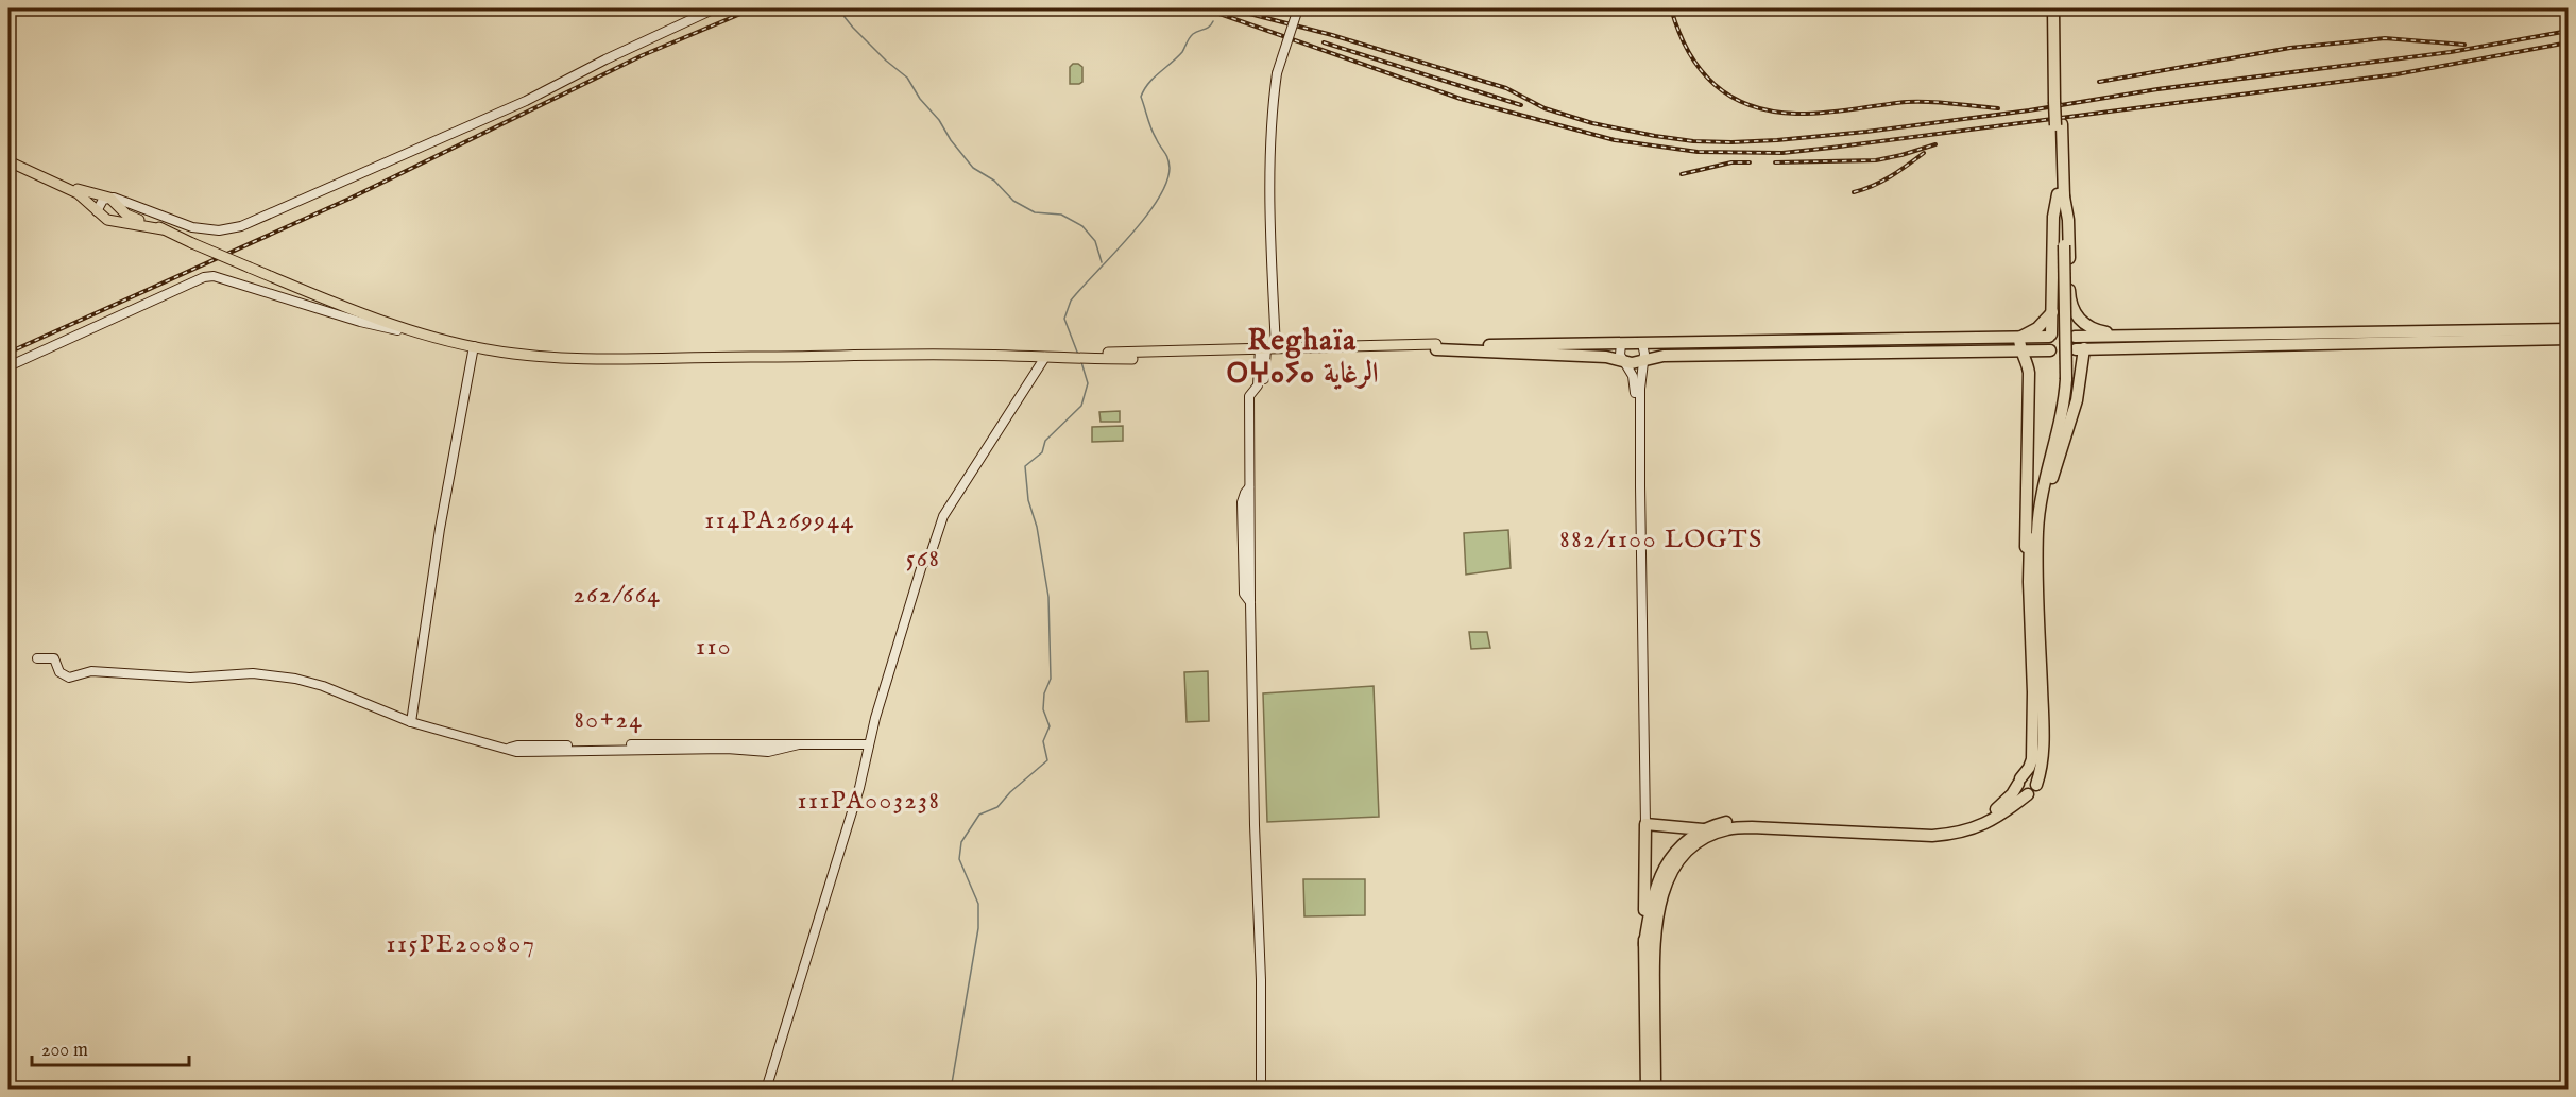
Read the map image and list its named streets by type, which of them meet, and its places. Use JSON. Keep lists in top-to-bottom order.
{
  "districts": [
    "Reghaïa ⵔⵖⴰⵢⴰ الرغاية",
    "114PA269944",
    "882/1100 LOGTS",
    "568",
    "262/664",
    "110",
    "80+24",
    "111PA003238",
    "115PE200807"
  ],
  "scale_bar": "200 m"
}
